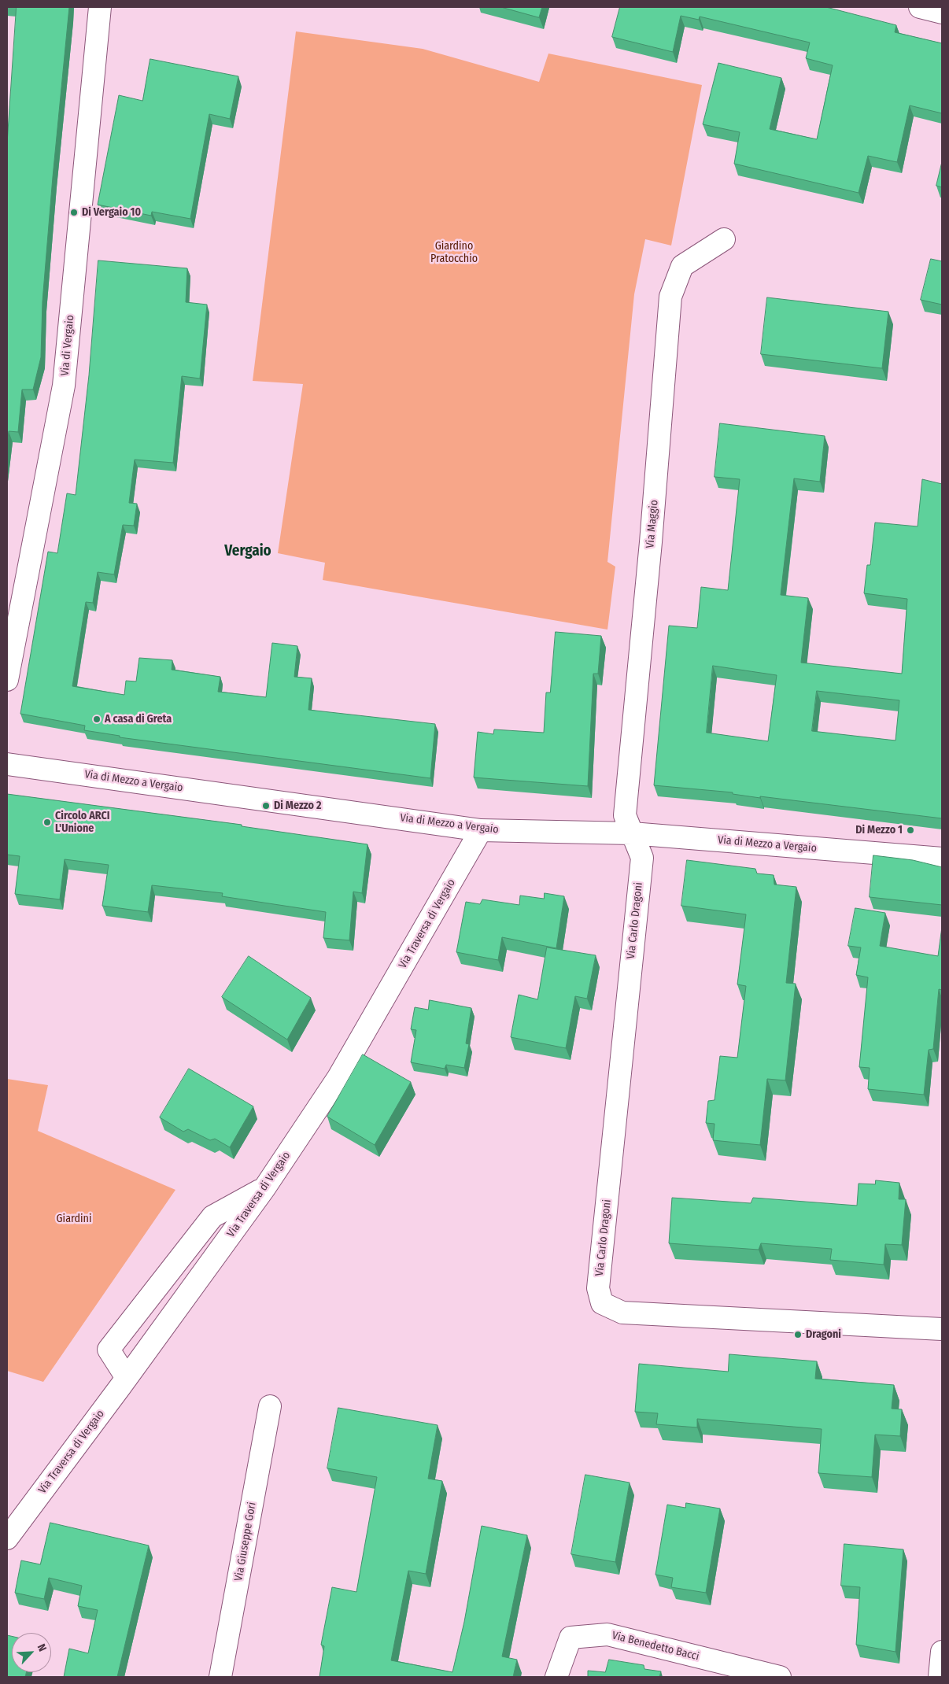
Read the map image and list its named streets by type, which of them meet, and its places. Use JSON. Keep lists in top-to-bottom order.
{
  "streets": {
    "street": [
      "Via di Vergaio",
      "Via Maggio",
      "Via di Mezzo a Vergaio",
      "Via Carlo Dragoni",
      "Via Traversa di Vergaio",
      "Via Giuseppe Gori",
      "Via Benedetto Bacci"
    ]
  },
  "crossings": [
    ["Via Maggio", "Via di Mezzo a Vergaio"],
    ["Via Maggio", "Via Carlo Dragoni"],
    ["Via di Mezzo a Vergaio", "Via Carlo Dragoni"],
    ["Via di Mezzo a Vergaio", "Via Traversa di Vergaio"]
  ],
  "districts": ["Vergaio"],
  "parks": ["Giardino Pratocchio", "Giardini"],
  "places": [
    "Di Vergaio 10",
    "A casa di Greta",
    "Di Mezzo 2",
    "Circolo ARCI L'Unione",
    "Di Mezzo 1",
    "Dragoni"
  ],
  "north": "top right"
}
